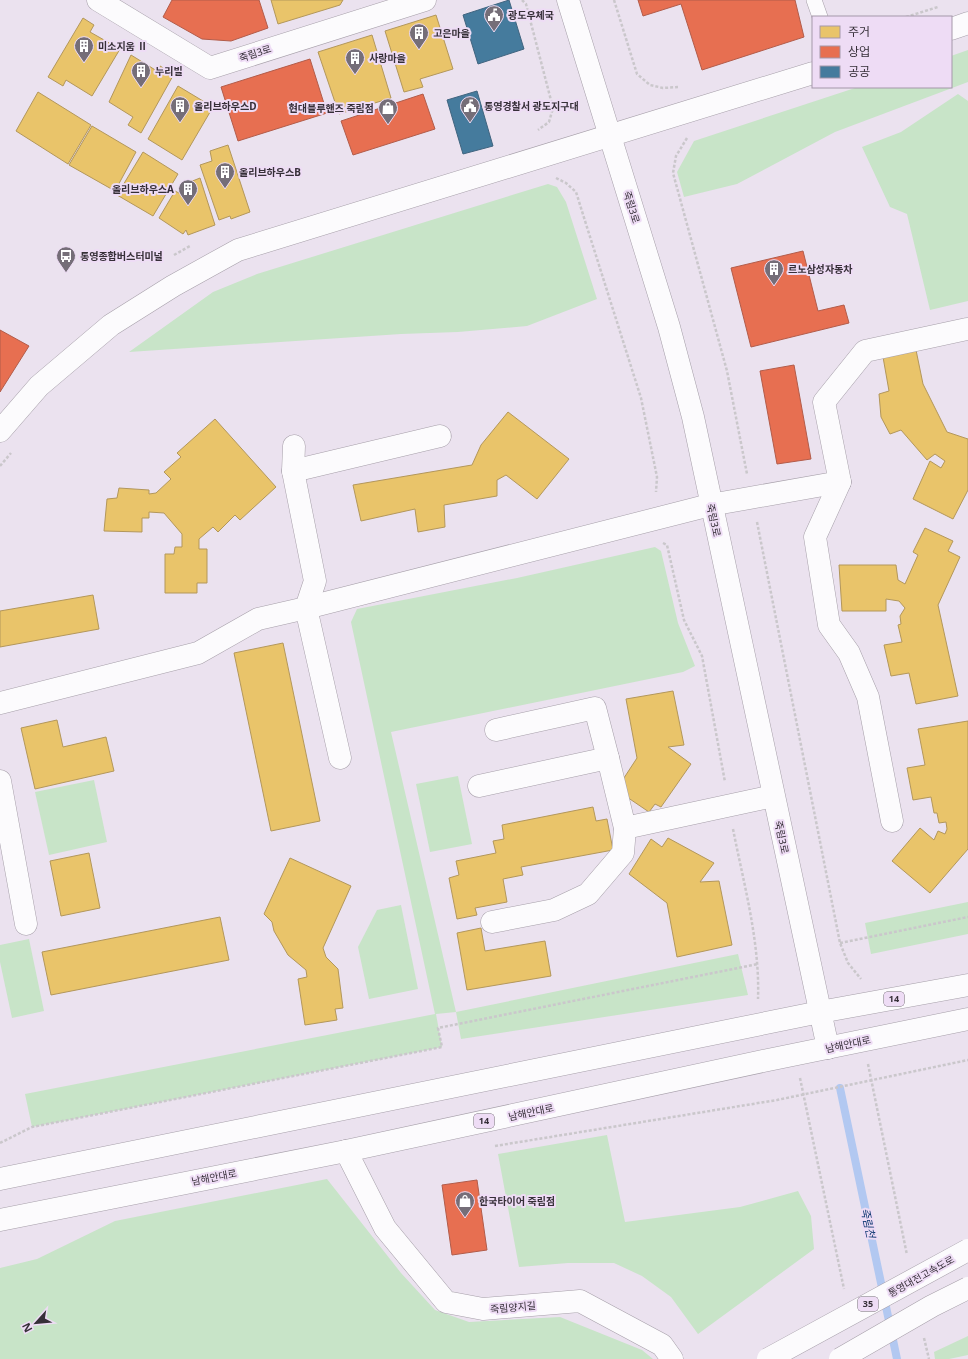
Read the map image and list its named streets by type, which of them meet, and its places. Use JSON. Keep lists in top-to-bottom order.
{
  "streets": {
    "main road": [
      "죽림3로",
      "14",
      "남해안대로",
      "통영대전고속도로",
      "35",
      "죽림양지길"
    ]
  },
  "crossings": [
    ["죽림3로", "14"],
    ["죽림3로", "남해안대로"],
    ["남해안대로", "죽림양지길"]
  ],
  "water": ["죽림천"],
  "places": {
    "public building": ["광도우체국", "통영경찰서 광도지구대"],
    "building": [
      "고은마을",
      "미소지움 Ⅱ",
      "사랑마을",
      "누리빌",
      "올리브하우스D",
      "올리브하우스B",
      "올리브하우스A",
      "르노삼성자동차"
    ],
    "shop": ["현대블루핸즈 죽림점", "한국타이어 죽림점"],
    "bus stop": ["통영종합버스터미널"]
  },
  "legend": ["주거", "상업", "공공"],
  "north": "bottom left"
}
